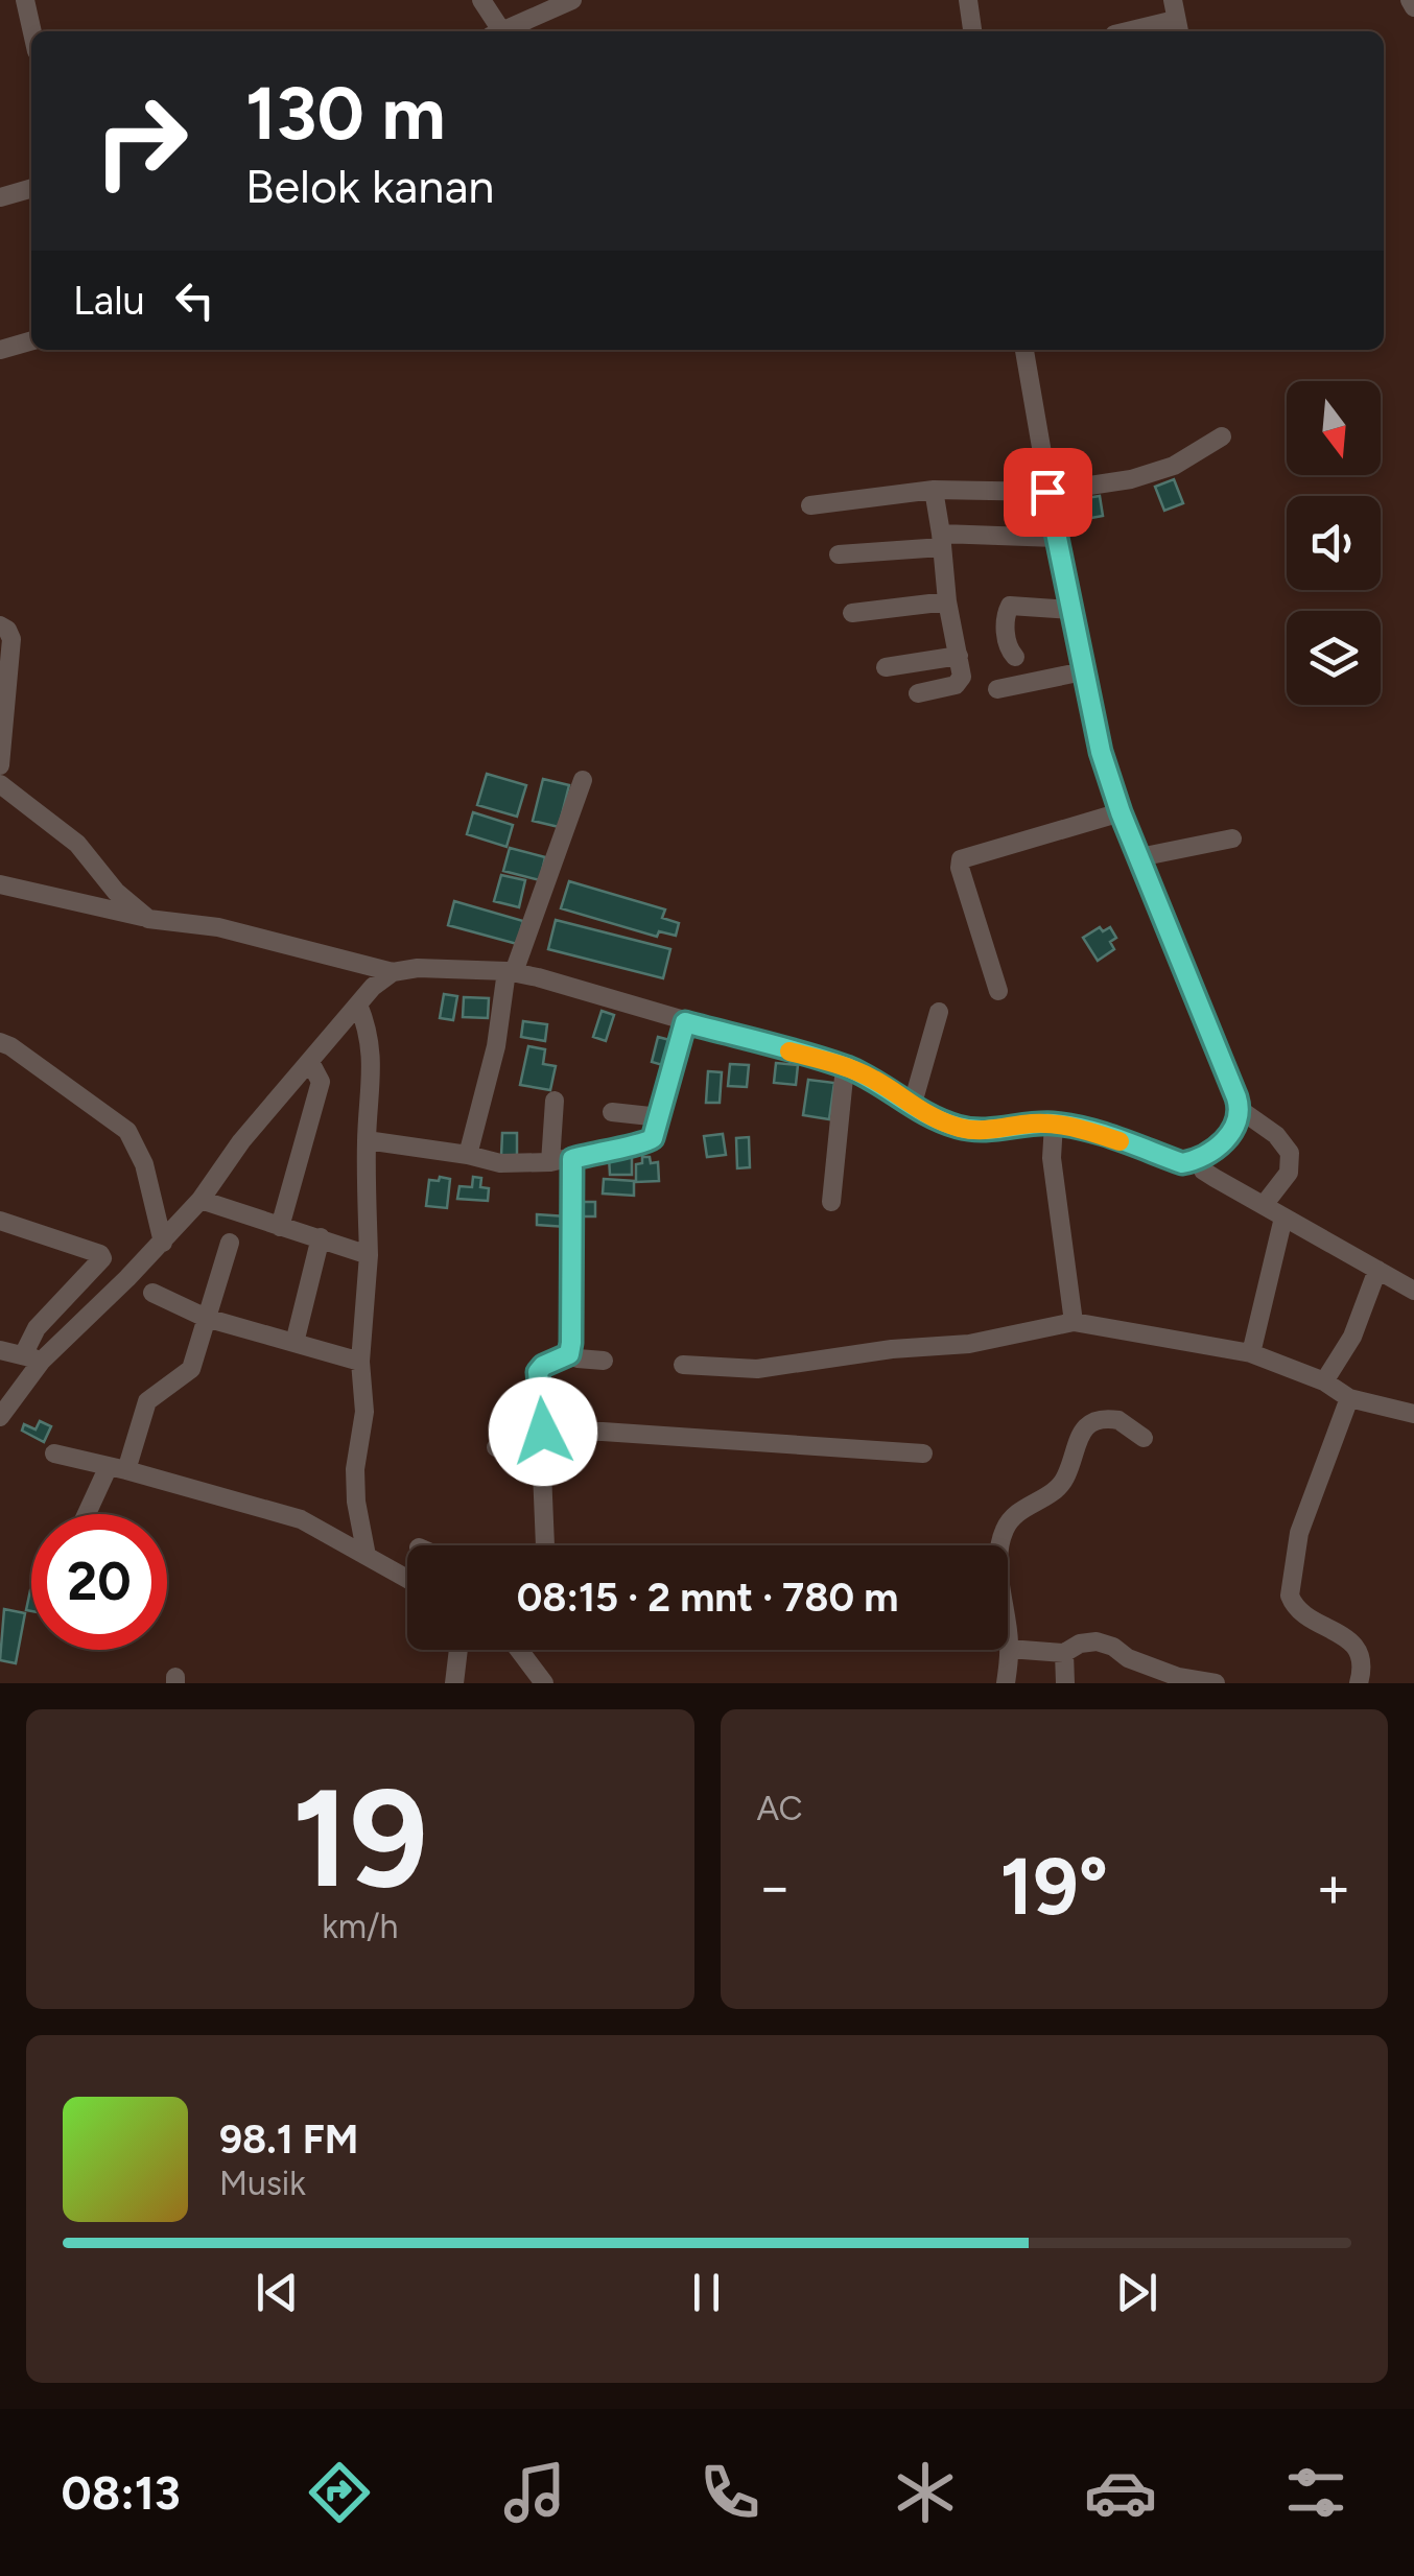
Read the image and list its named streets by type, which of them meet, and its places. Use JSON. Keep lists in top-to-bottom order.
{
  "north": "bottom",
  "page": {
    "turn": ["130 m", "Belok kanan"],
    "then": "Lalu",
    "limit": "20",
    "trip": "08:15 · 2 mnt · 780 m",
    "tile": [
      ["19", "km/h"],
      "AC"
    ],
    "heat": ["−", "19°", "+"],
    "song": ["98.1 FM", "Musik"],
    "tabs": "08:13"
  }
}
